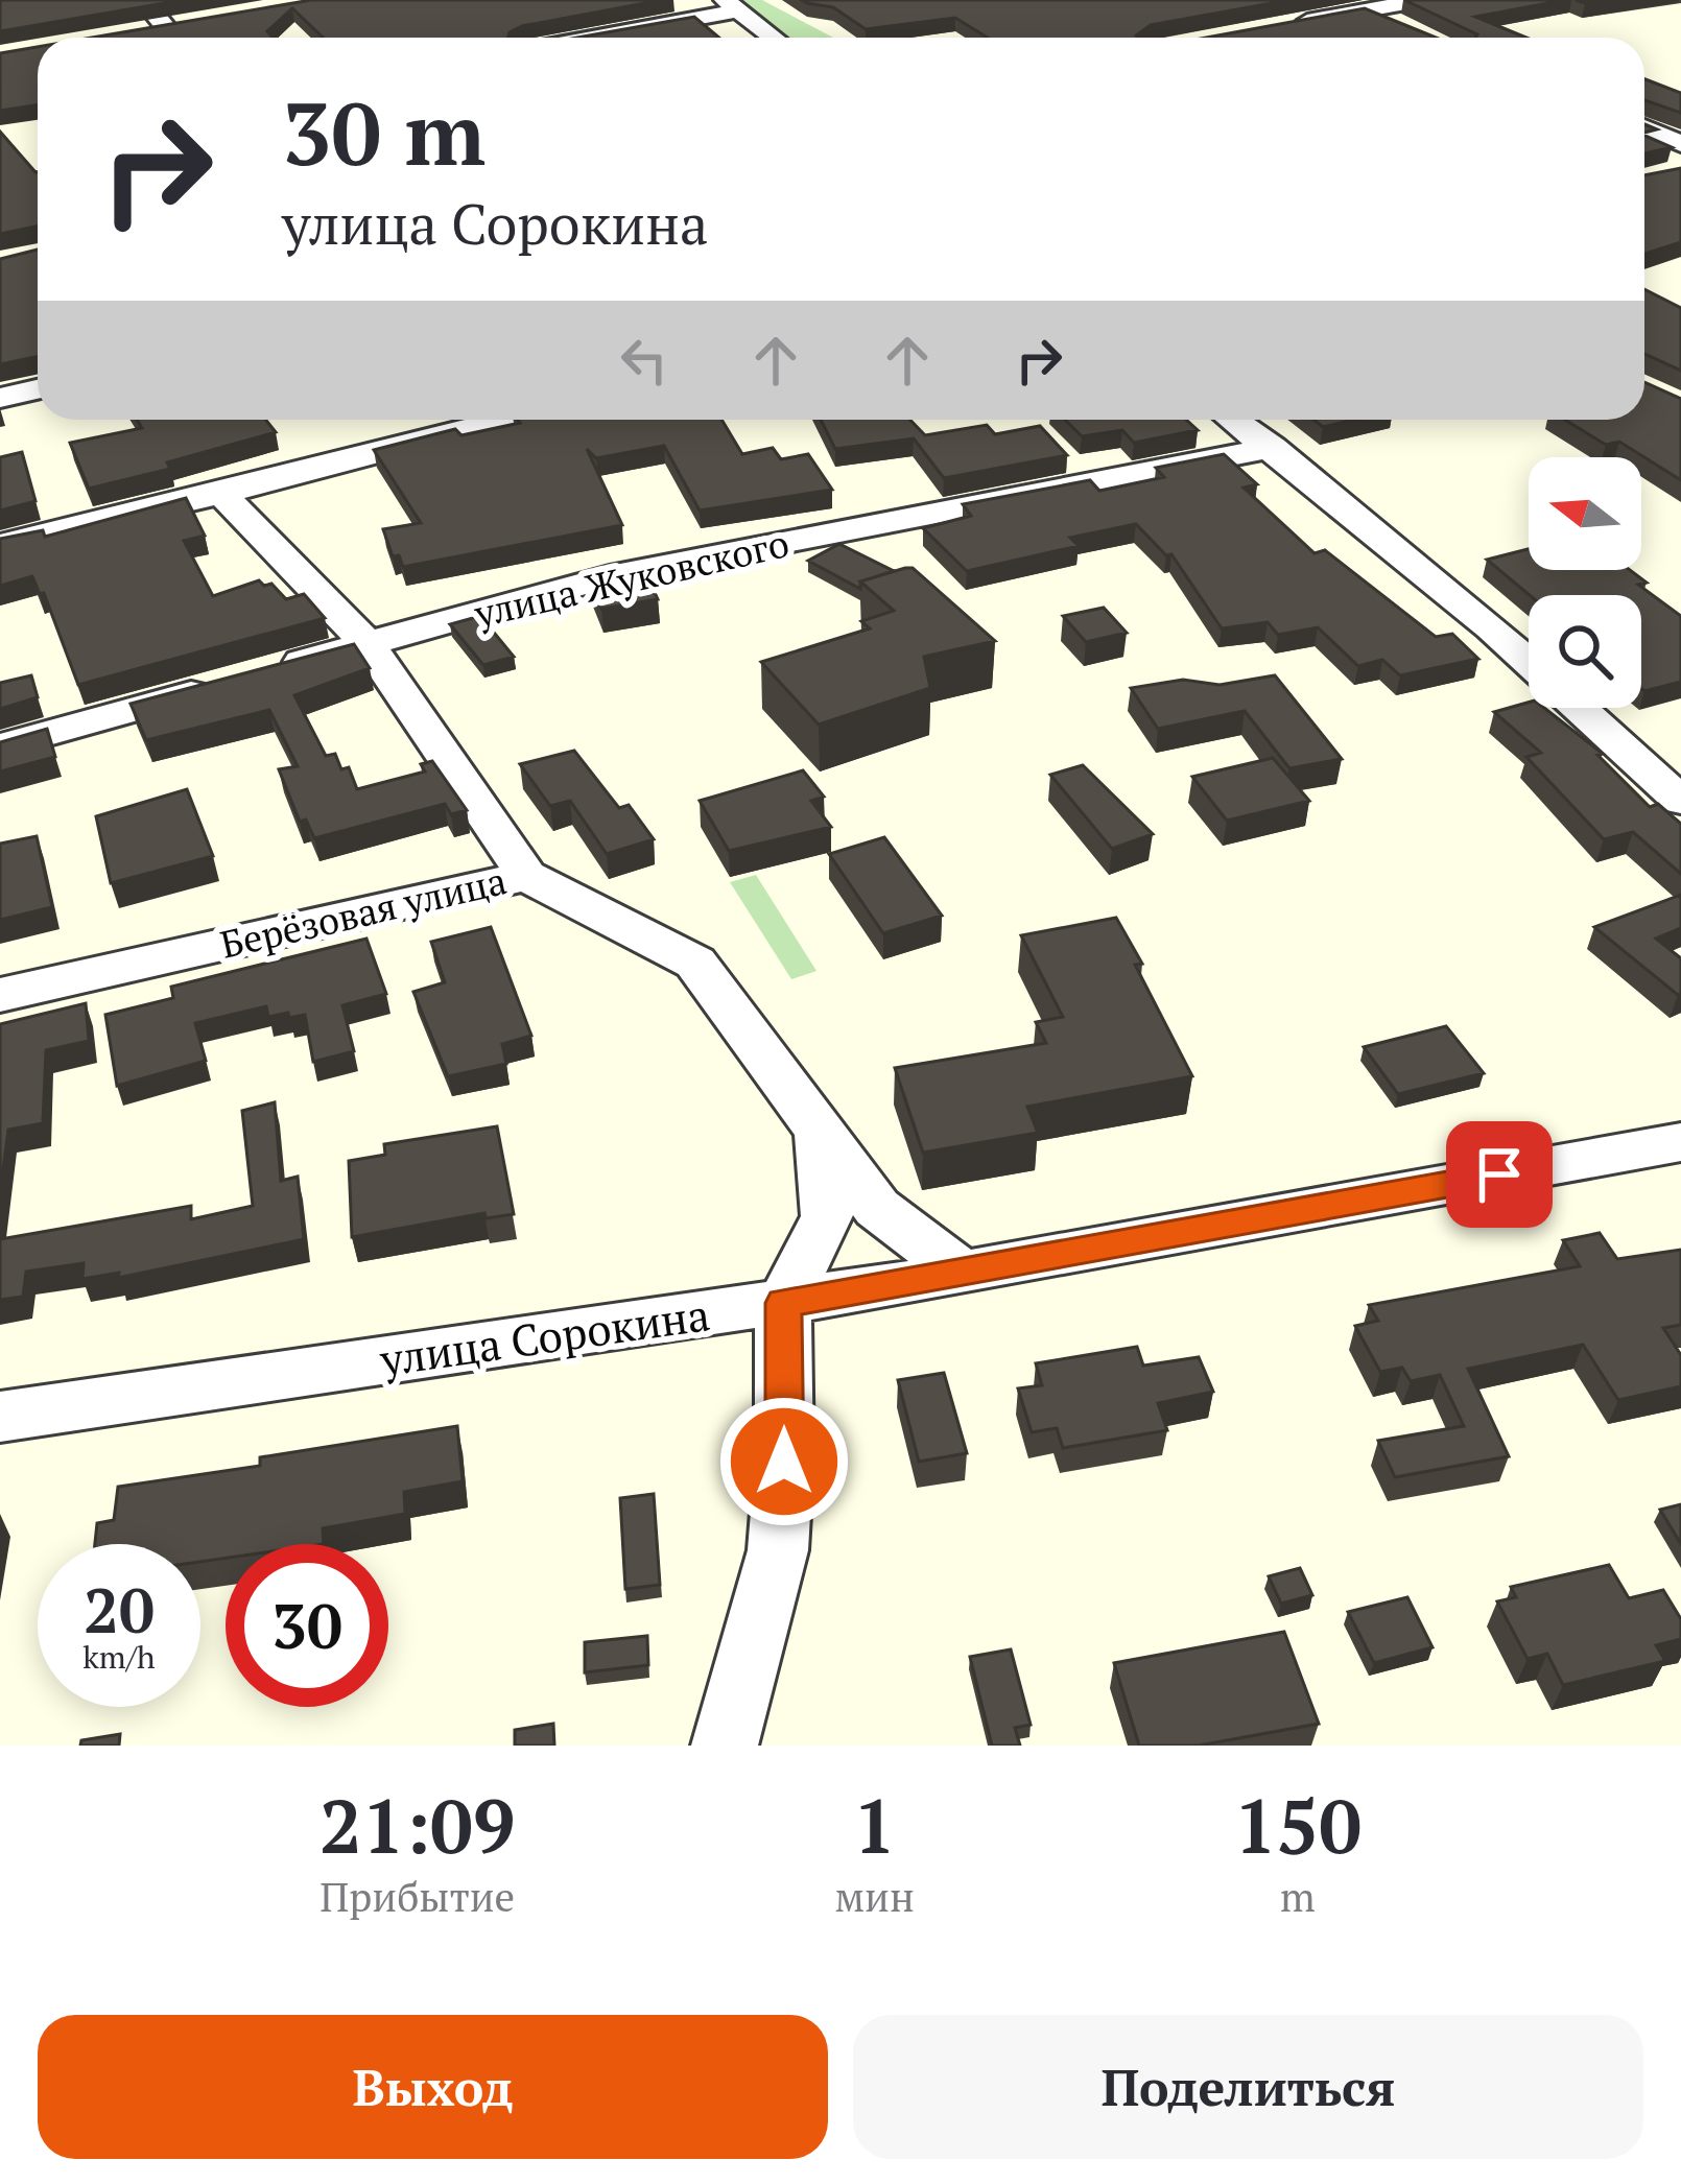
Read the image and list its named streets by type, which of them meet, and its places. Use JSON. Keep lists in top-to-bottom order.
{
  "streets": {
    "street": ["улица Жуковского", "Берёзовая улица", "улица Сорокина"]
  },
  "crossings": [
    ["улица Жуковского", "Берёзовая улица"]
  ],
  "north": "left",
  "page": {
    "turn": ["30 m", "улица Сорокина"],
    "speed": "20 km/h",
    "limit": "30",
    "eta": [
      "21:09",
      "Прибытие",
      "1",
      "мин",
      "150",
      "m"
    ],
    "buttons": ["Выход", "Поделиться"]
  }
}
